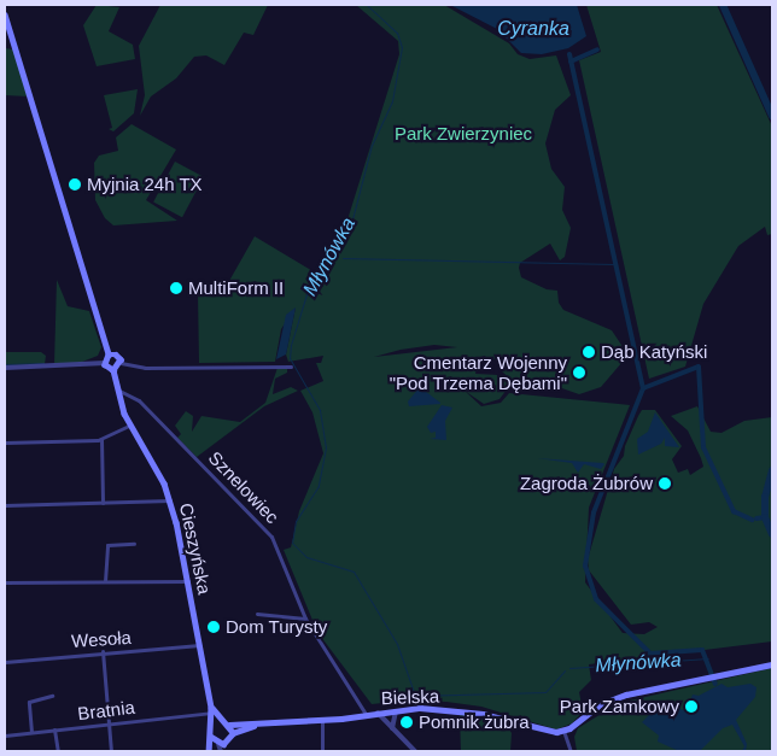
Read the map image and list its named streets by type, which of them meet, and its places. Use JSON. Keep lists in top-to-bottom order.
{
  "streets": {
    "main road": ["Cieszyńska", "Bielska"],
    "street": ["Sznelowiec", "Wesoła", "Bratnia"]
  },
  "crossings": [
    ["Sznelowiec", "Cieszyńska"],
    ["Sznelowiec", "Bielska"],
    ["Cieszyńska", "Wesoła"],
    ["Cieszyńska", "Bielska"],
    ["Cieszyńska", "Bratnia"]
  ],
  "water": ["Cyranka", "Młynówka"],
  "parks": ["Park Zwierzyniec"],
  "places": [
    "Myjnia 24h TX",
    "MultiForm II",
    "Dąb Katyński",
    "Cmentarz Wojenny \"Pod Trzema Dębami\"",
    "Zagroda Żubrów",
    "Dom Turysty",
    "Park Zamkowy",
    "Pomnik żubra"
  ]
}
